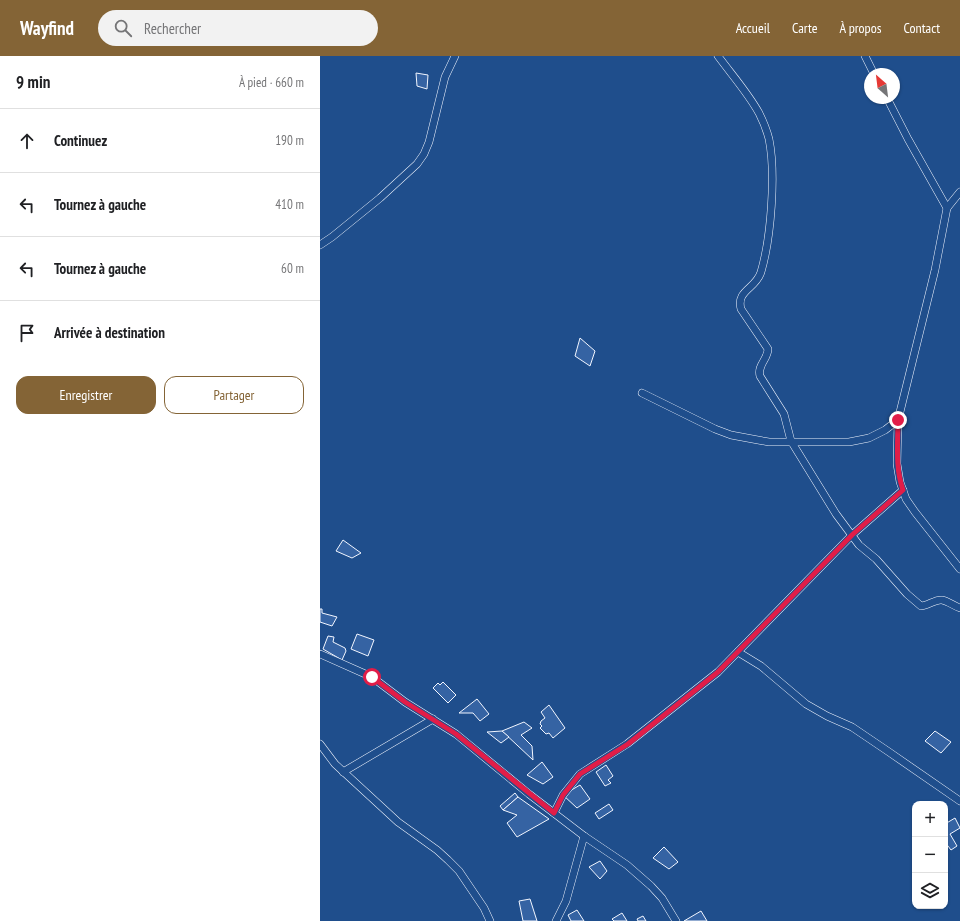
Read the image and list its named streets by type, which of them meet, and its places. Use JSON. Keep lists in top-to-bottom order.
{
  "north": "top left",
  "page": {
    "header": "Wayfind",
    "search": "Rechercher",
    "nav": [
      "Accueil",
      "Carte",
      "À propos",
      "Contact"
    ],
    "heading": ["9 min", "À pied · 660 m"],
    "list": [
      ["Continuez", "190 m"],
      ["Tournez à gauche", "410 m"],
      ["Tournez à gauche", "60 m"],
      "Arrivée à destination"
    ],
    "buttons": ["Enregistrer", "Partager"],
    "map_buttons": ["+", "−"]
  }
}
